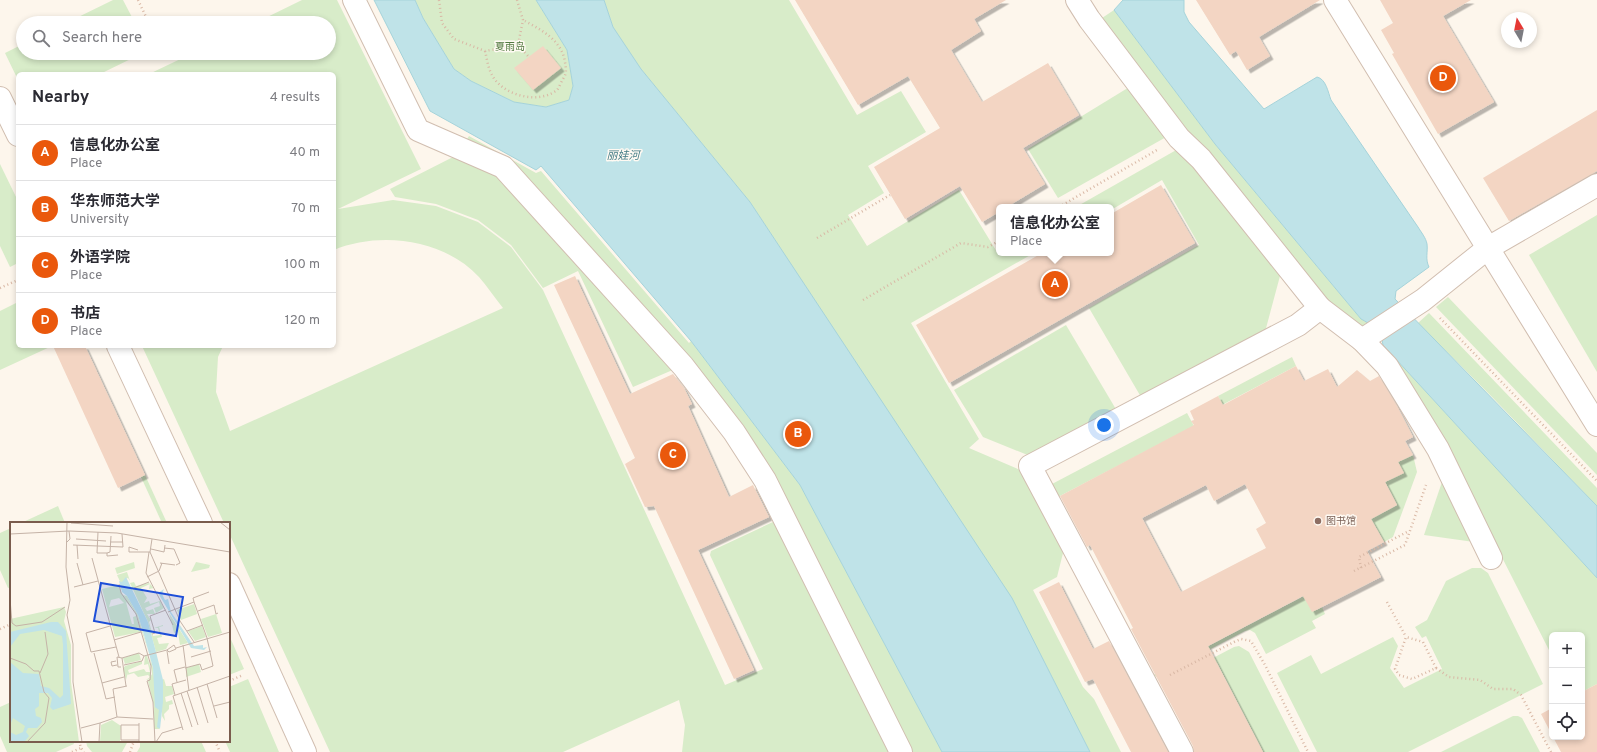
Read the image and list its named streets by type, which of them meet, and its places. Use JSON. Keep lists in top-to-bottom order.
{
  "water": ["丽娃河"],
  "parks": ["夏雨岛"],
  "places": ["图书馆"],
  "north": "top",
  "page": {
    "search": "Search here",
    "pins": [
      "D",
      "A",
      "B",
      "C"
    ],
    "heading": ["Nearby", "4 results"],
    "list": [
      {
        "mark": "A",
        "name": "信息化办公室",
        "note": "Place",
        "value": "40 m"
      },
      {
        "mark": "B",
        "name": "华东师范大学",
        "note": "University",
        "value": "70 m"
      },
      {
        "mark": "C",
        "name": "外语学院",
        "note": "Place",
        "value": "100 m"
      },
      {
        "mark": "D",
        "name": "书店",
        "note": "Place",
        "value": "120 m"
      }
    ],
    "popup": ["信息化办公室", "Place"],
    "map_buttons": ["+", "−"]
  }
}
